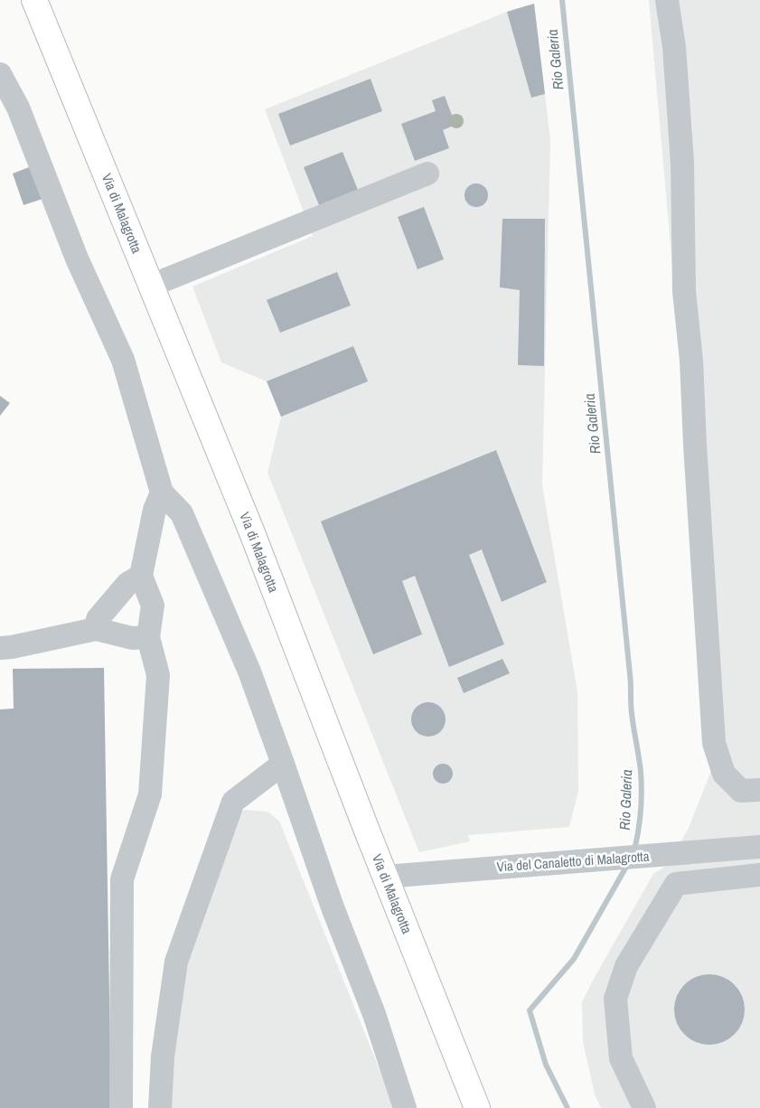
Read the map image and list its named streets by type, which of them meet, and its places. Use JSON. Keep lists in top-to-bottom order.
{
  "streets": {
    "main road": ["Via di Malagrotta"],
    "street": ["Via del Canaletto di Malagrotta"]
  },
  "crossings": [
    ["Via di Malagrotta", "Via del Canaletto di Malagrotta"]
  ],
  "water": ["Rio Galeria"]
}
